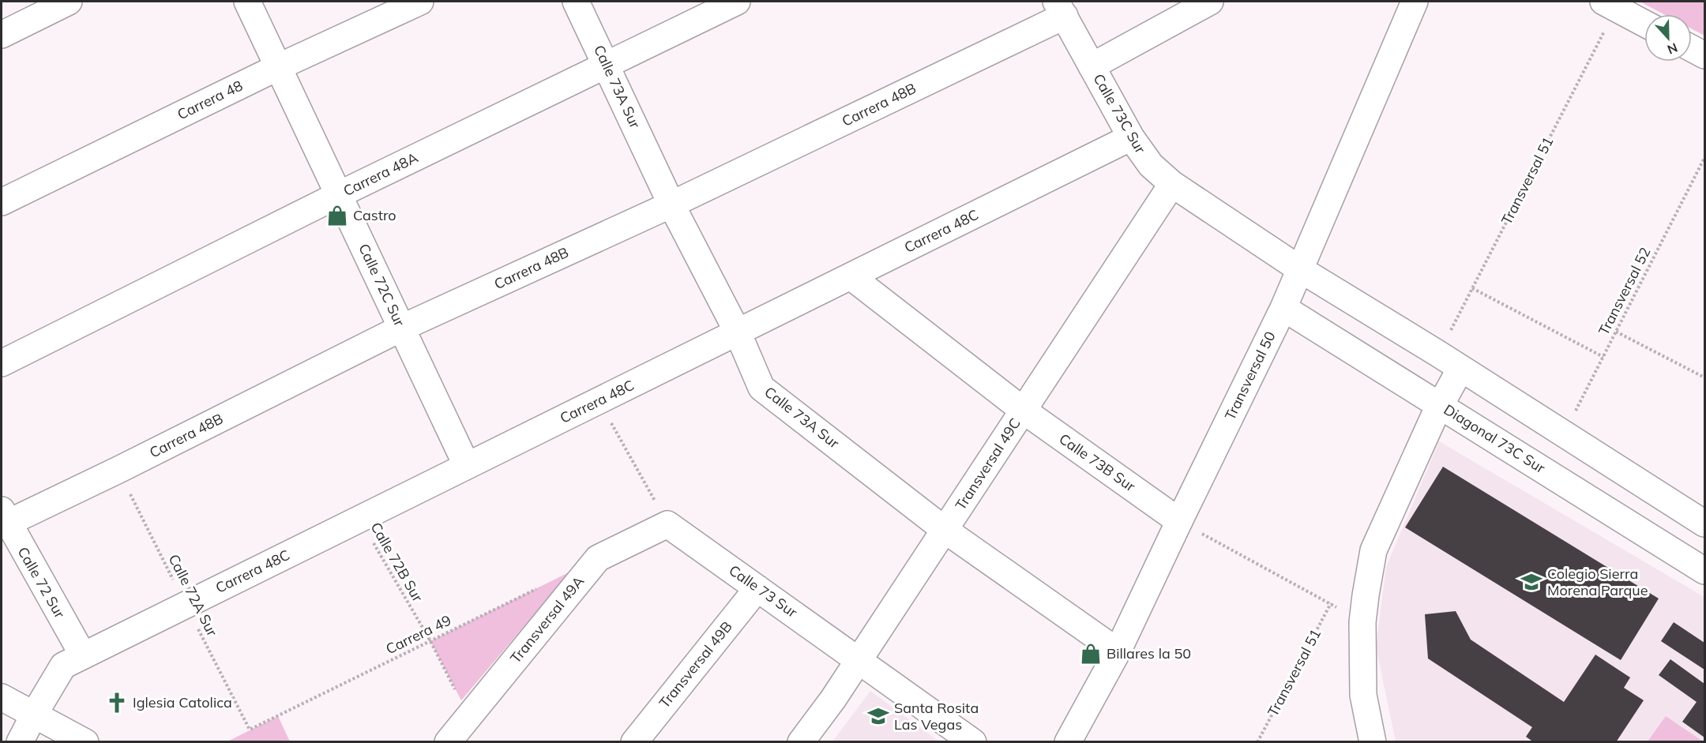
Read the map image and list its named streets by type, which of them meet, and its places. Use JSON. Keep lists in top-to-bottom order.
{
  "streets": {
    "street": [
      "Calle 73A Sur",
      "Carrera 48",
      "Carrera 48B",
      "Calle 73C Sur",
      "Carrera 48A",
      "Carrera 48C",
      "Calle 72C Sur",
      "Transversal 50",
      "Diagonal 73C Sur",
      "Calle 73B Sur",
      "Transversal 49C",
      "Calle 72 Sur",
      "Calle 73 Sur",
      "Transversal 49A",
      "Transversal 49B"
    ],
    "path": [
      "Transversal 51",
      "Transversal 52",
      "Calle 72B Sur",
      "Calle 72A Sur",
      "Carrera 49"
    ]
  },
  "crossings": [
    ["Calle 73A Sur", "Carrera 48B"],
    ["Calle 73A Sur", "Carrera 48A"],
    ["Calle 73A Sur", "Carrera 48C"],
    ["Calle 73A Sur", "Transversal 50"],
    ["Calle 73A Sur", "Transversal 49C"],
    ["Carrera 48", "Calle 72C Sur"],
    ["Carrera 48B", "Calle 73C Sur"],
    ["Carrera 48B", "Calle 72C Sur"],
    ["Carrera 48B", "Calle 72 Sur"],
    ["Carrera 48B", "Calle 72A Sur"],
    ["Calle 73C Sur", "Carrera 48C"],
    ["Calle 73C Sur", "Transversal 50"],
    ["Calle 73C Sur", "Transversal 49C"],
    ["Carrera 48A", "Calle 72C Sur"],
    ["Carrera 48C", "Calle 72C Sur"],
    ["Carrera 48C", "Calle 73B Sur"],
    ["Carrera 48C", "Calle 72B Sur"],
    ["Carrera 48C", "Calle 72 Sur"],
    ["Carrera 48C", "Calle 72A Sur"],
    ["Transversal 50", "Diagonal 73C Sur"],
    ["Transversal 50", "Calle 73B Sur"],
    ["Calle 73B Sur", "Transversal 49C"],
    ["Transversal 49C", "Calle 73 Sur"],
    ["Calle 72B Sur", "Transversal 49A"],
    ["Calle 72B Sur", "Carrera 49"],
    ["Calle 73 Sur", "Transversal 49A"],
    ["Calle 73 Sur", "Transversal 49B"],
    ["Calle 72A Sur", "Carrera 49"]
  ],
  "places": {
    "shop": ["Castro", "Billares la 50"],
    "school or university": ["Colegio Sierra Morena Parque", "Santa Rosita Las Vegas"],
    "church": ["Iglesia Catolica"]
  },
  "north": "bottom"
}
